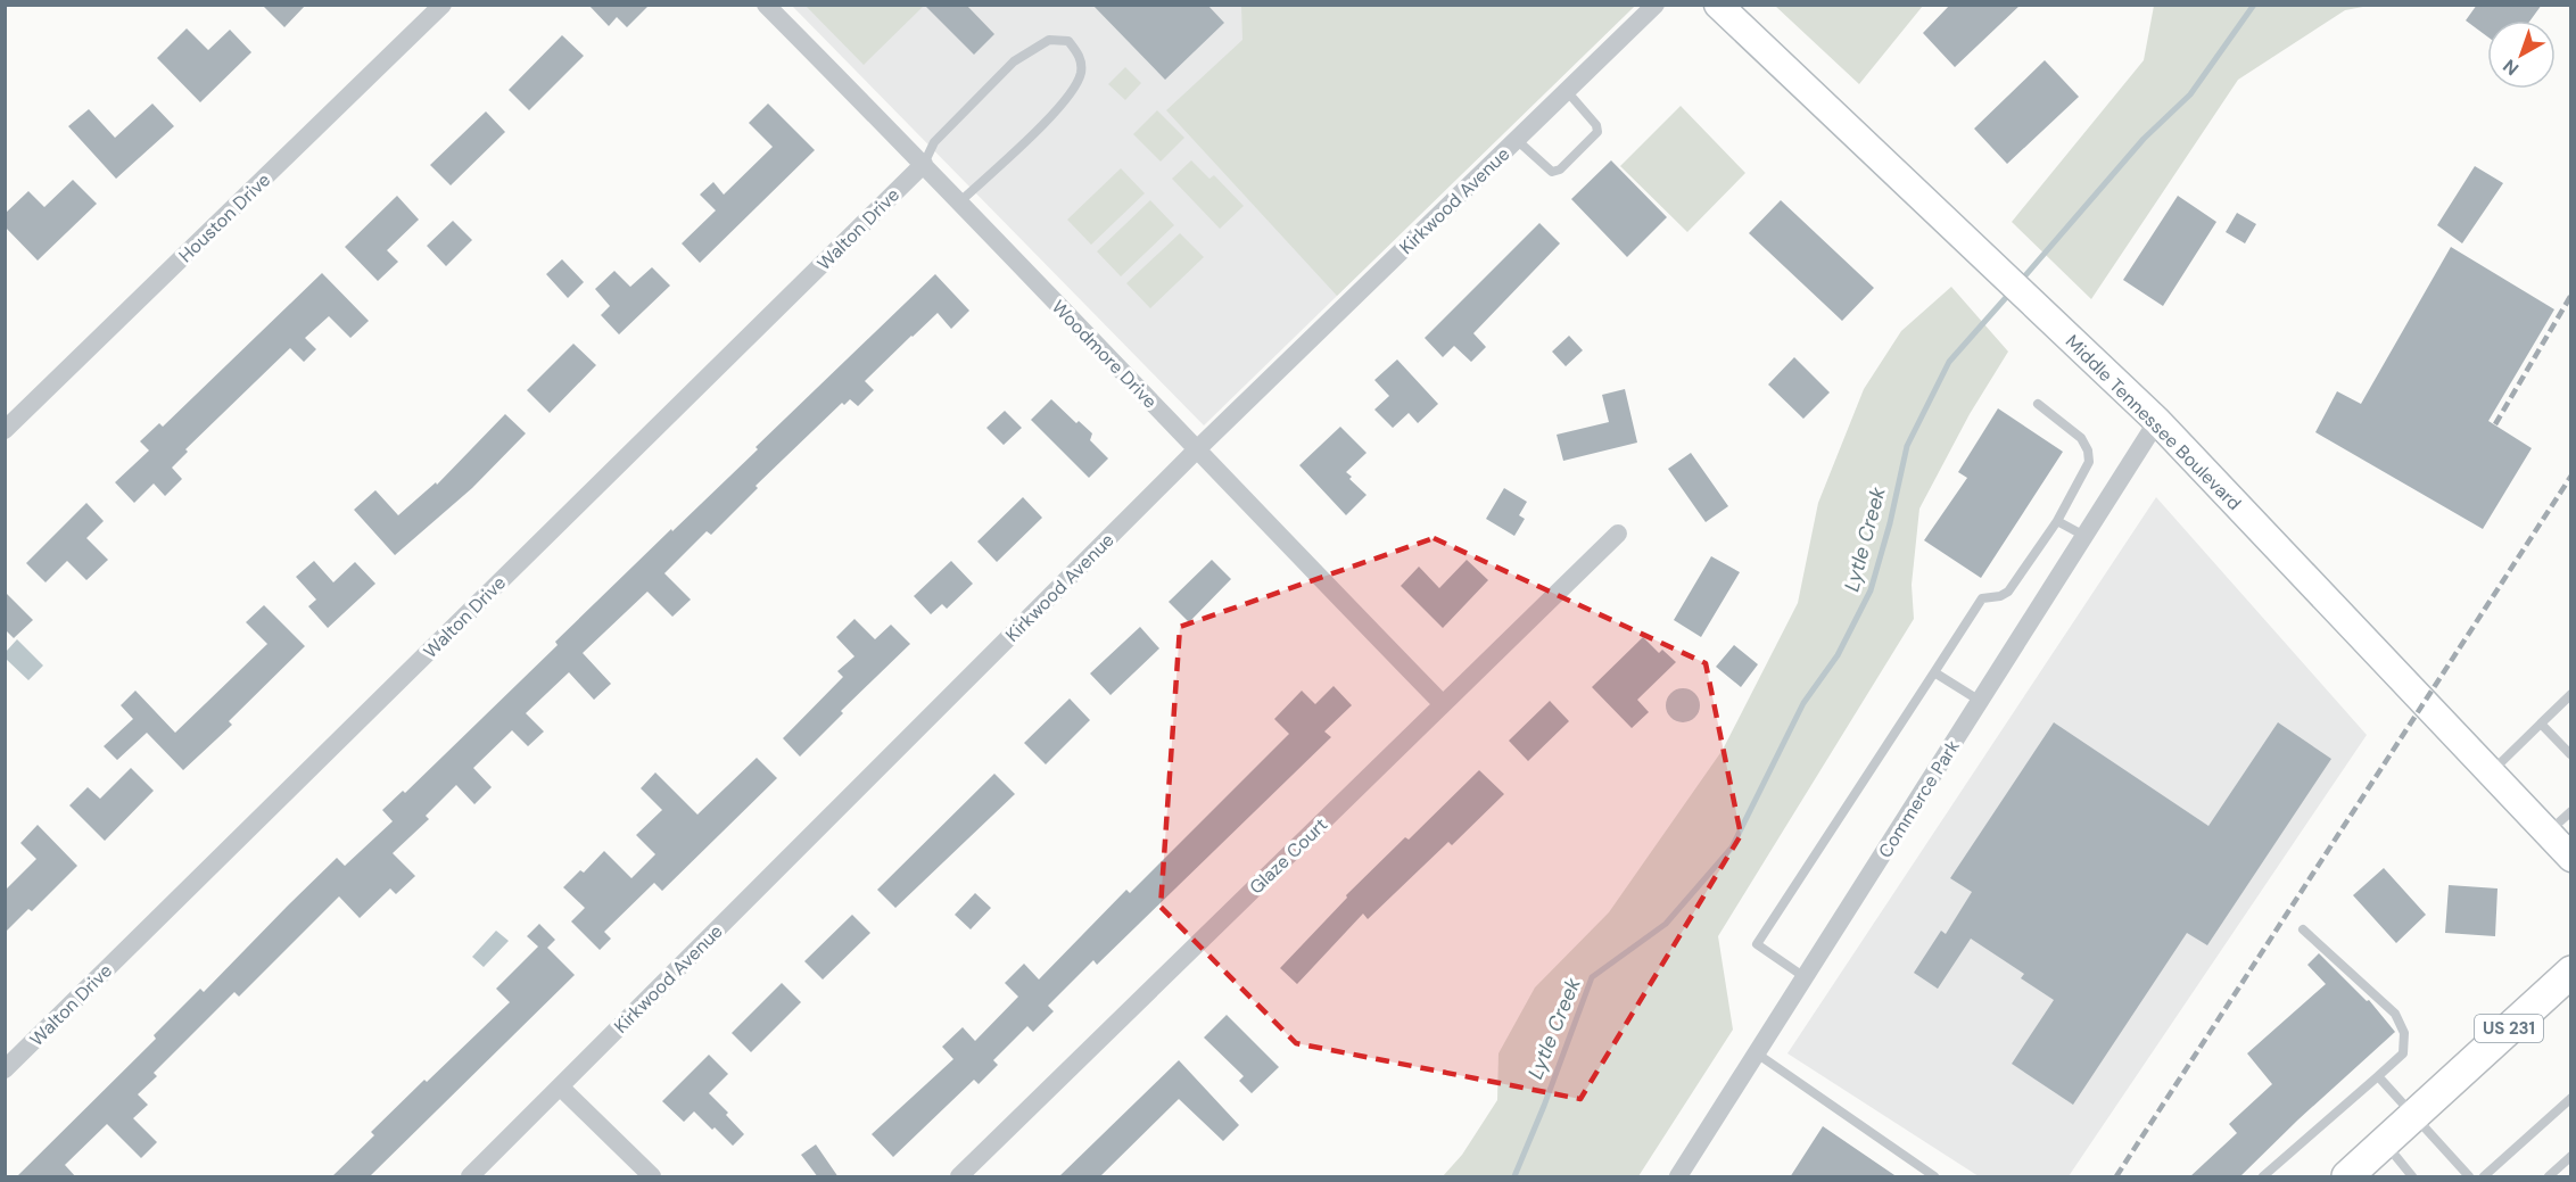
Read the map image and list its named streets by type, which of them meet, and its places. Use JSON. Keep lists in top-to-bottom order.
{
  "streets": {
    "main road": ["Middle Tennessee Boulevard", "US 231"],
    "street": [
      "Kirkwood Avenue",
      "Houston Drive",
      "Walton Drive",
      "Woodmore Drive",
      "Commerce Park",
      "Glaze Court"
    ]
  },
  "crossings": [
    ["Kirkwood Avenue", "Woodmore Drive"],
    ["Walton Drive", "Woodmore Drive"],
    ["Woodmore Drive", "Glaze Court"],
    ["Middle Tennessee Boulevard", "Commerce Park"]
  ],
  "water": ["Lytle Creek"],
  "north": "bottom left"
}
